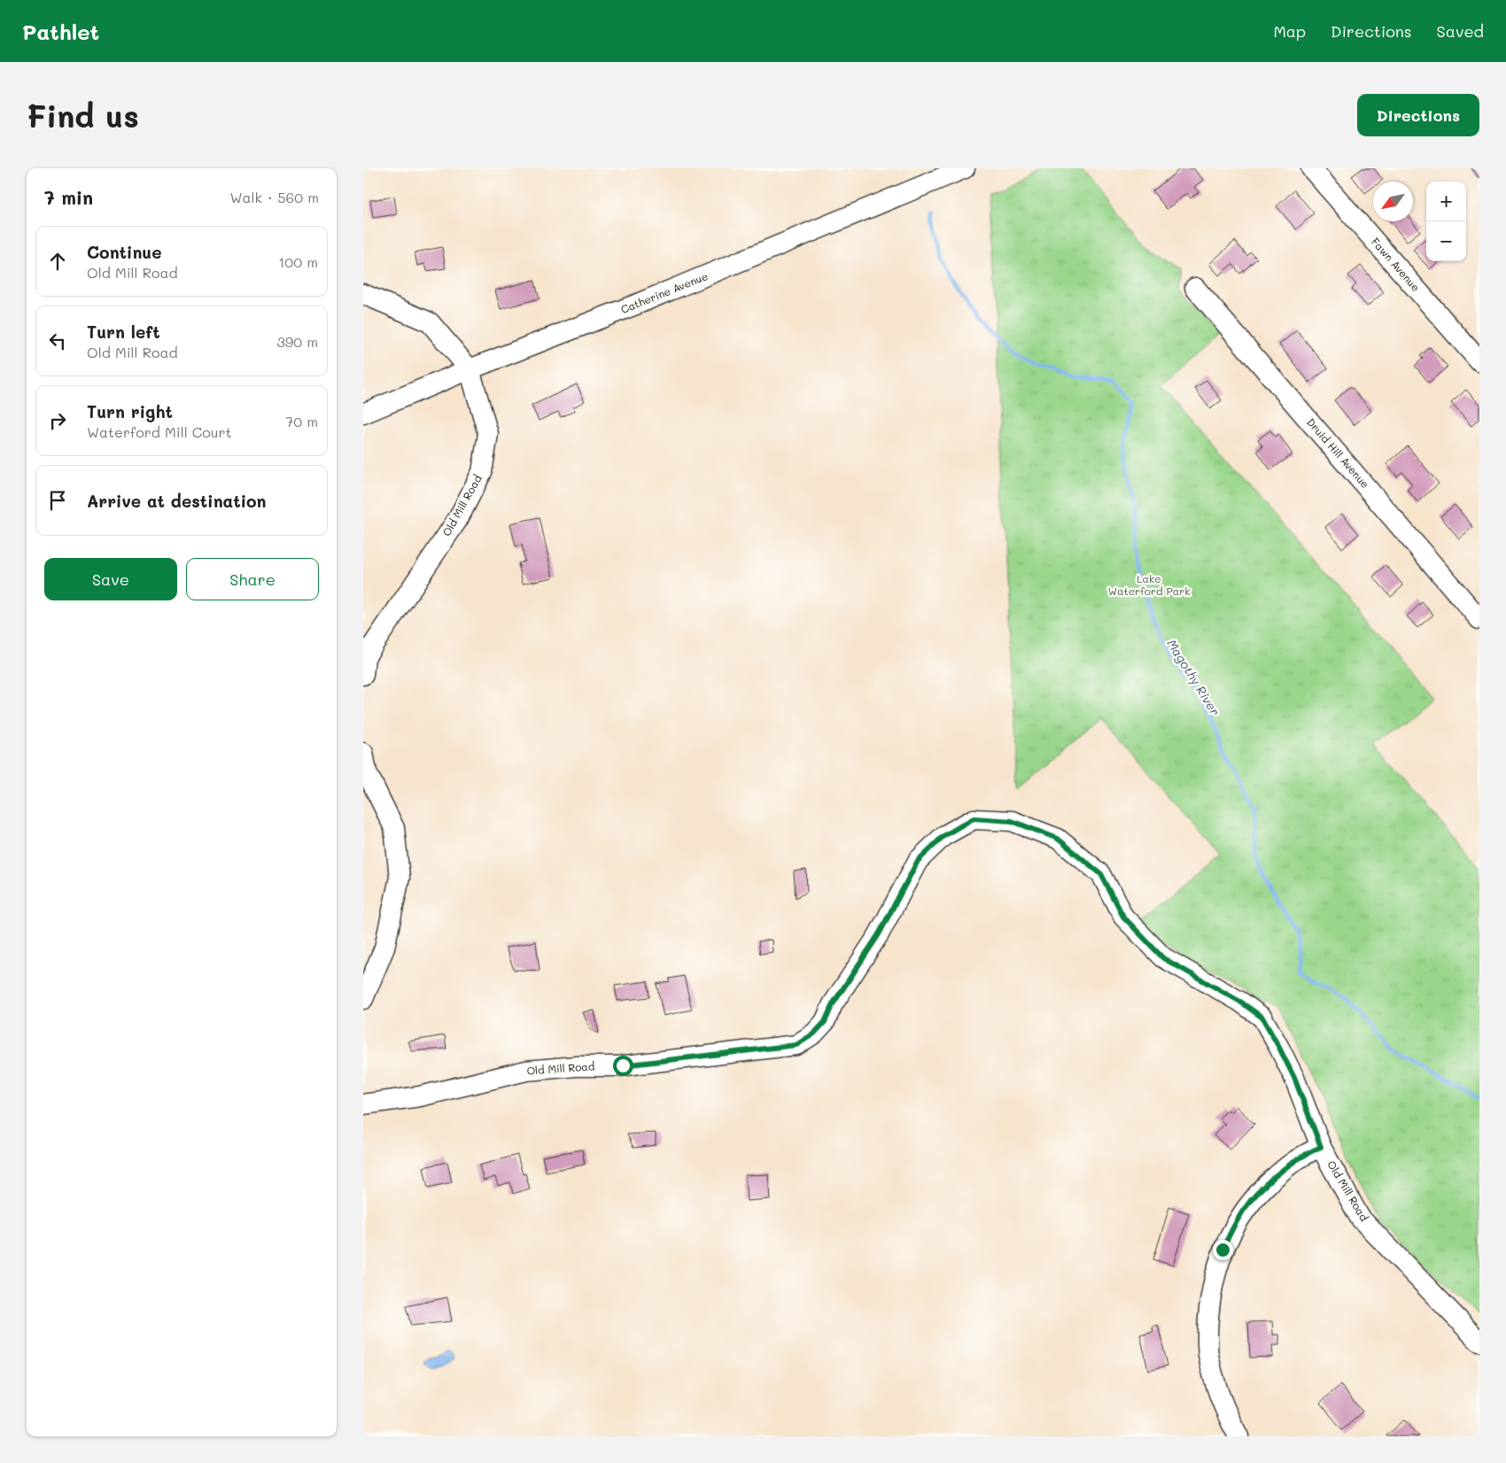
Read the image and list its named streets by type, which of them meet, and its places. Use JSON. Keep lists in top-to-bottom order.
{
  "streets": {
    "street": [
      "Fawn Avenue",
      "Catherine Avenue",
      "Druid Hill Avenue",
      "Old Mill Road"
    ]
  },
  "crossings": [
    ["Catherine Avenue", "Old Mill Road"]
  ],
  "water": ["Magothy River"],
  "parks": ["Lake Waterford Park"],
  "north": "bottom left",
  "page": {
    "header": "Pathlet",
    "nav": ["Map", "Directions", "Saved"],
    "buttons": [
      "Directions",
      ["Save", "Share"]
    ],
    "title": "Find us",
    "heading": ["7 min", "Walk · 560 m"],
    "map_buttons": ["+", "−"],
    "list": [
      ["Continue", "Old Mill Road", "100 m"],
      ["Turn left", "Old Mill Road", "390 m"],
      ["Turn right", "Waterford Mill Court", "70 m"],
      "Arrive at destination"
    ]
  }
}
